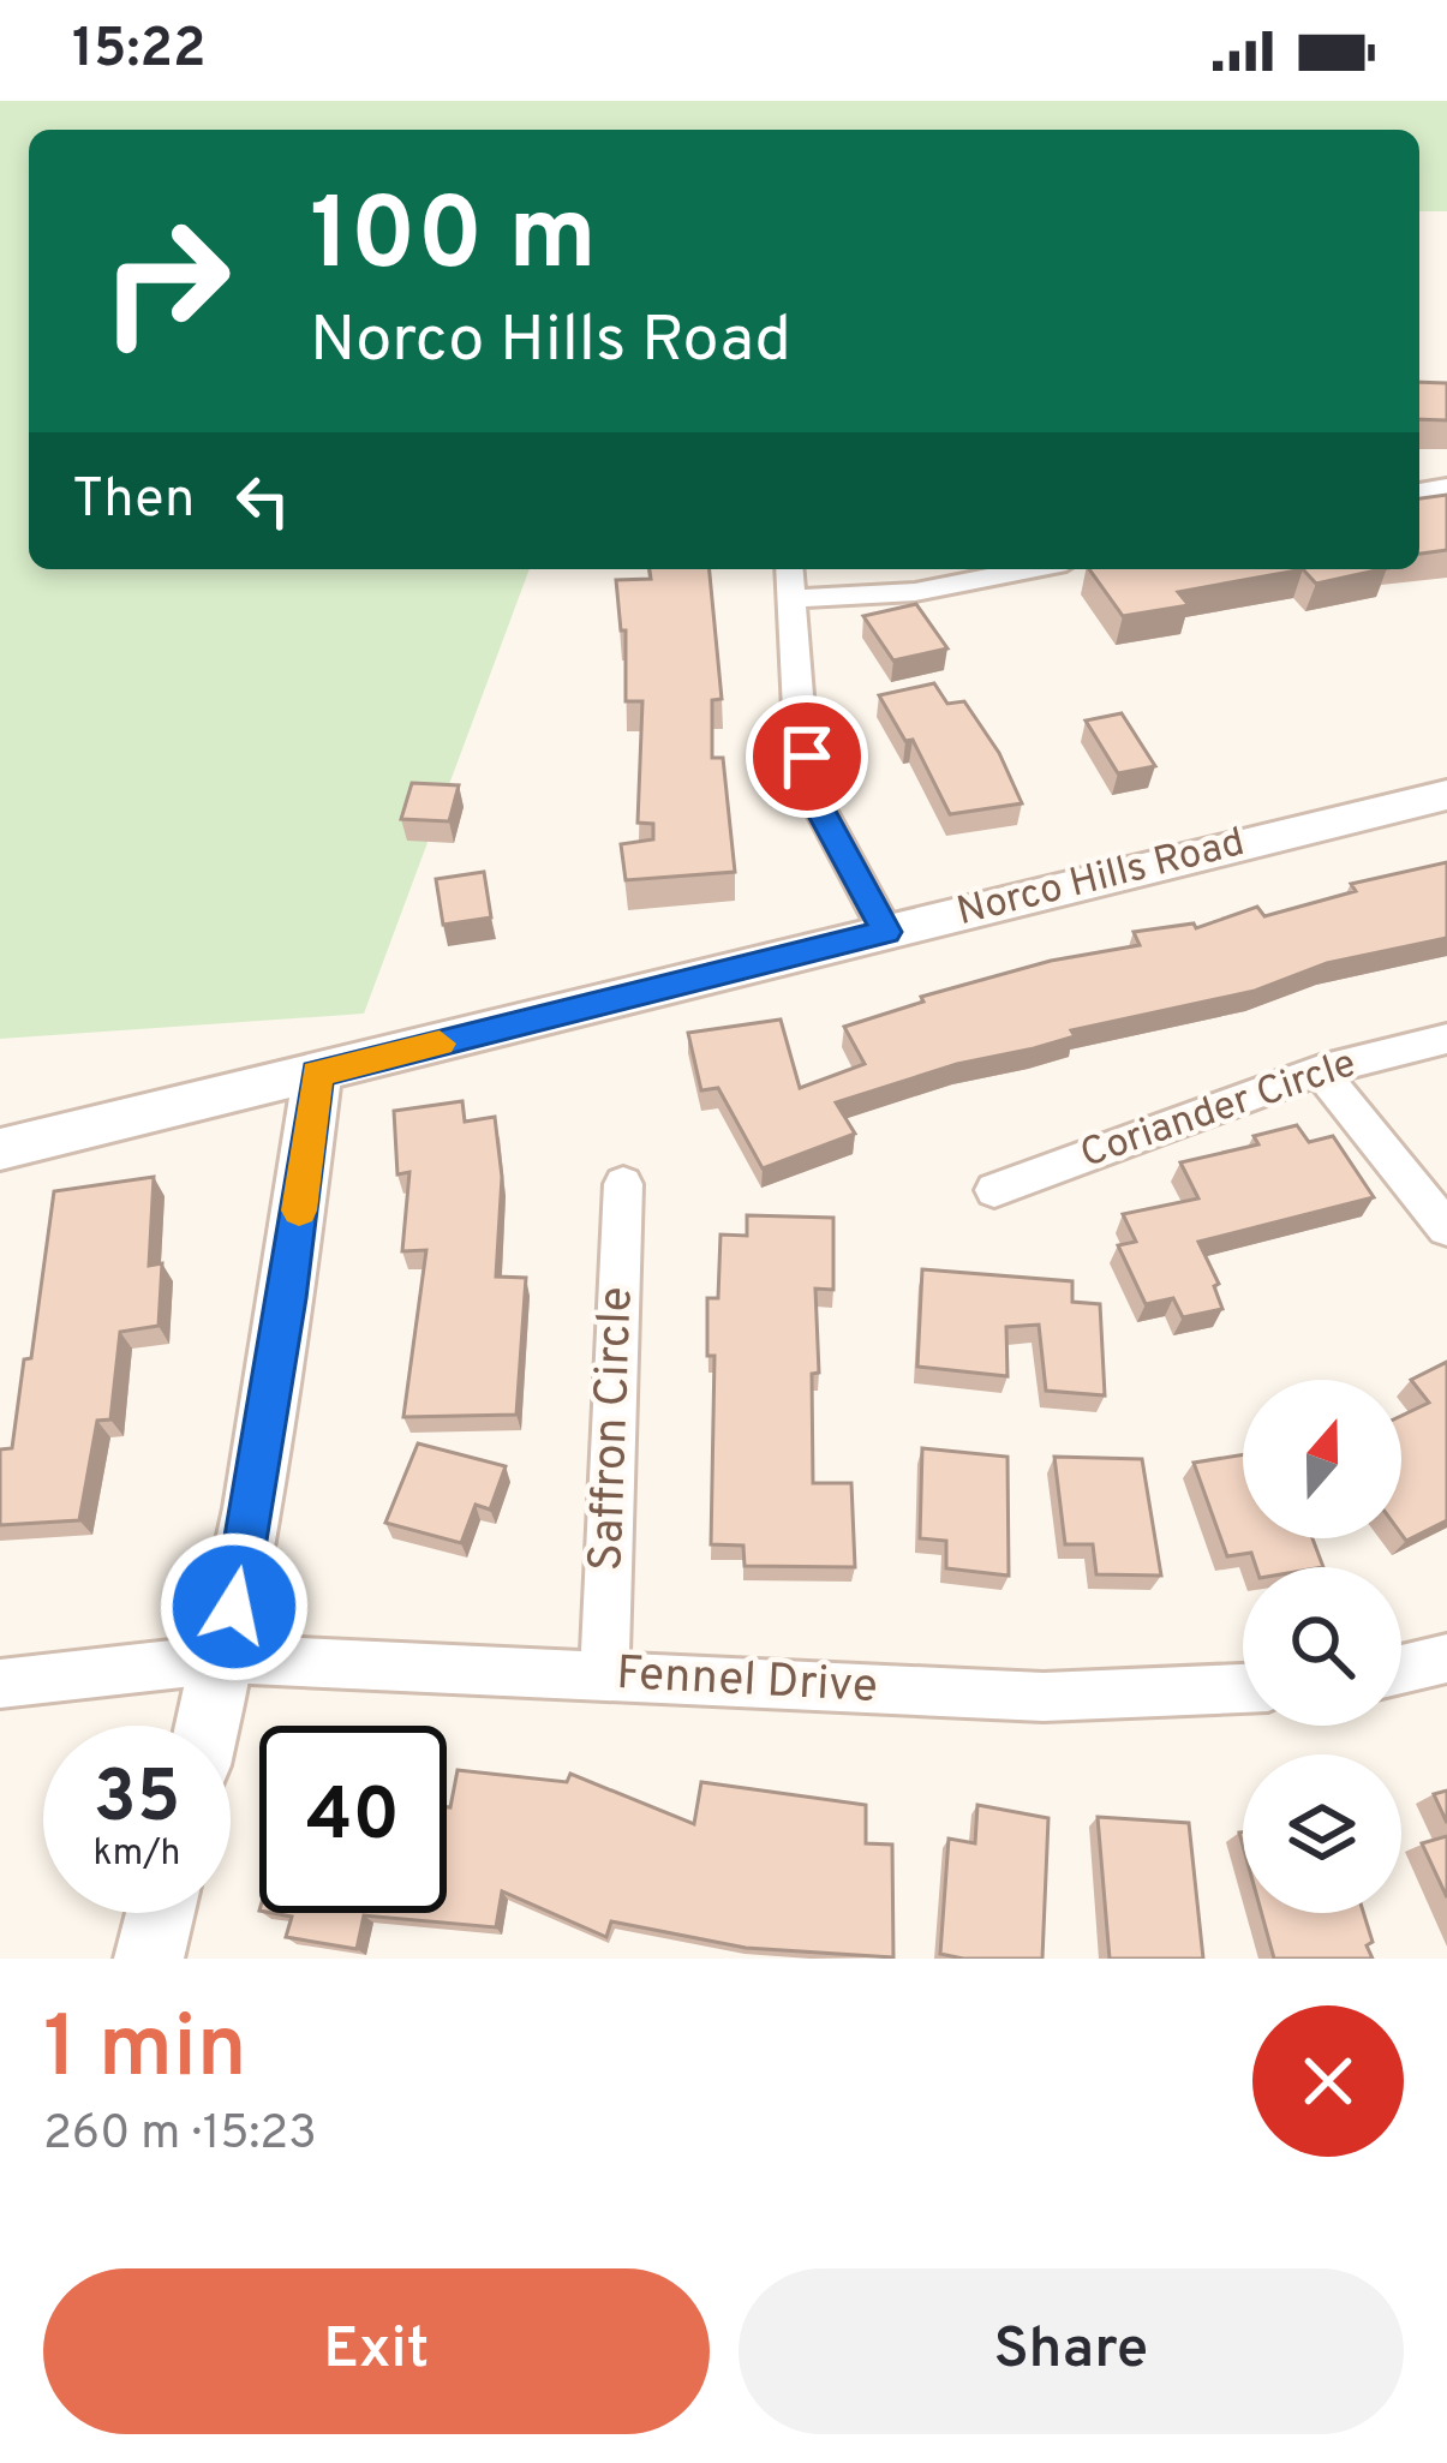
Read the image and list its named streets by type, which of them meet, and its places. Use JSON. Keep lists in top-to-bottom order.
{
  "streets": {
    "street": [
      "Norco Hills Road",
      "Coriander Circle",
      "Saffron Circle",
      "Fennel Drive"
    ]
  },
  "crossings": [
    ["Saffron Circle", "Fennel Drive"]
  ],
  "north": "top",
  "page": {
    "status": "15:22",
    "turn": ["100 m", "Norco Hills Road"],
    "then": "Then",
    "speed": "35 km/h",
    "limit": "40",
    "heading": ["1 min", "260 m · 15:23"],
    "buttons": ["Exit", "Share"]
  }
}
